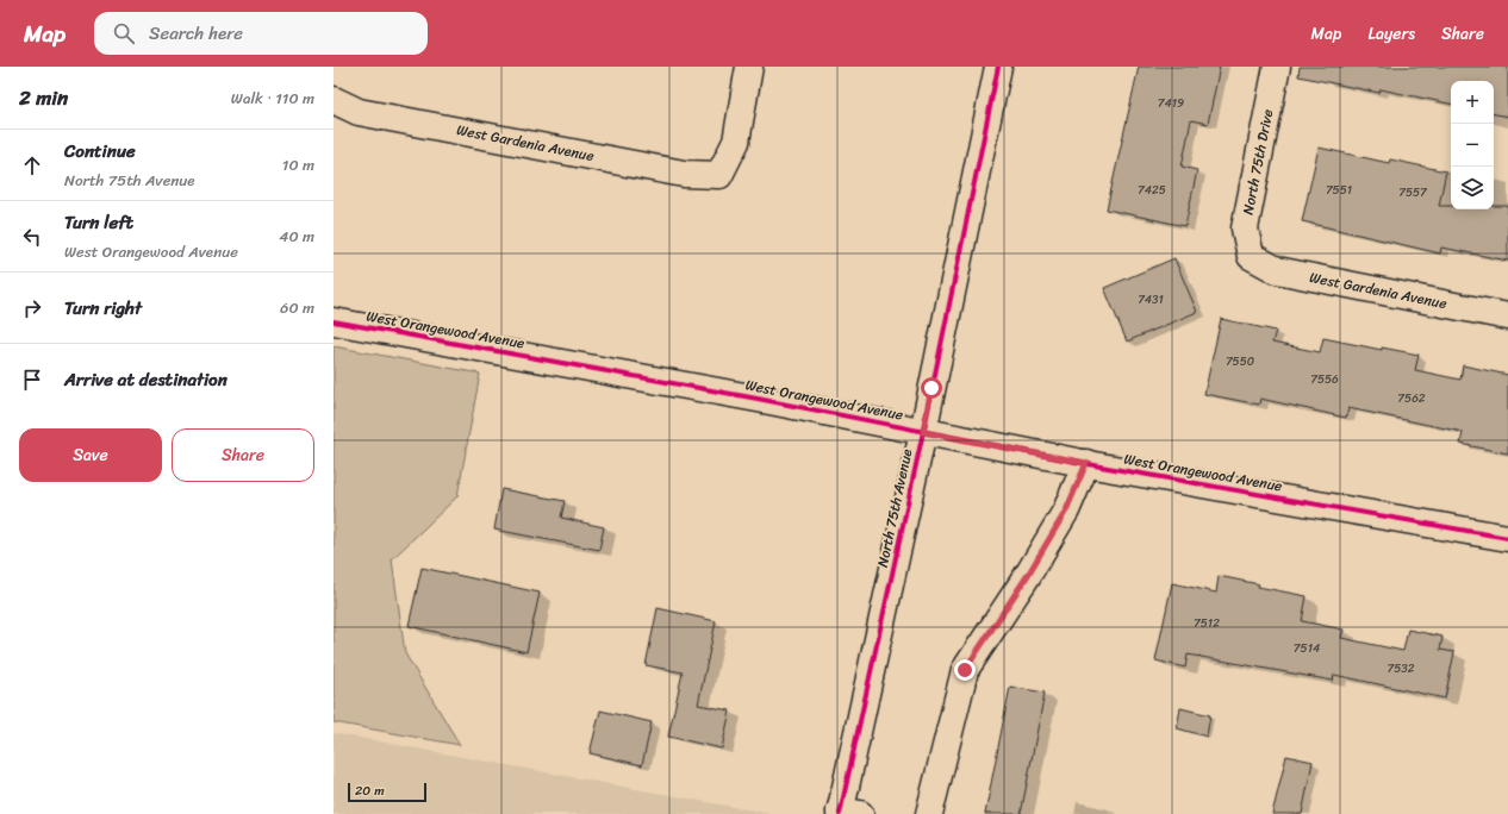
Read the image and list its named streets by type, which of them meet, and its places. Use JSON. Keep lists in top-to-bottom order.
{
  "streets": {
    "street": [
      "West Gardenia Avenue",
      "North 75th Drive",
      "West Orangewood Avenue",
      "North 75th Avenue"
    ]
  },
  "crossings": [
    ["West Gardenia Avenue", "North 75th Drive"],
    ["West Orangewood Avenue", "North 75th Avenue"]
  ],
  "house_numbers": [
    "7419",
    "7425",
    "7551",
    "7557",
    "7431",
    "7550",
    "7556",
    "7562",
    "7512",
    "7514",
    "7532"
  ],
  "scale_bar": "20 m",
  "page": {
    "header": "Map",
    "search": "Search here",
    "nav": ["Map", "Layers", "Share"],
    "heading": ["2 min", "Walk · 110 m"],
    "map_buttons": ["+", "−"],
    "list": [
      ["Continue", "North 75th Avenue", "10 m"],
      ["Turn left", "West Orangewood Avenue", "40 m"],
      ["Turn right", "60 m"],
      "Arrive at destination"
    ],
    "buttons": ["Save", "Share"],
    "scale": "20 m"
  }
}
